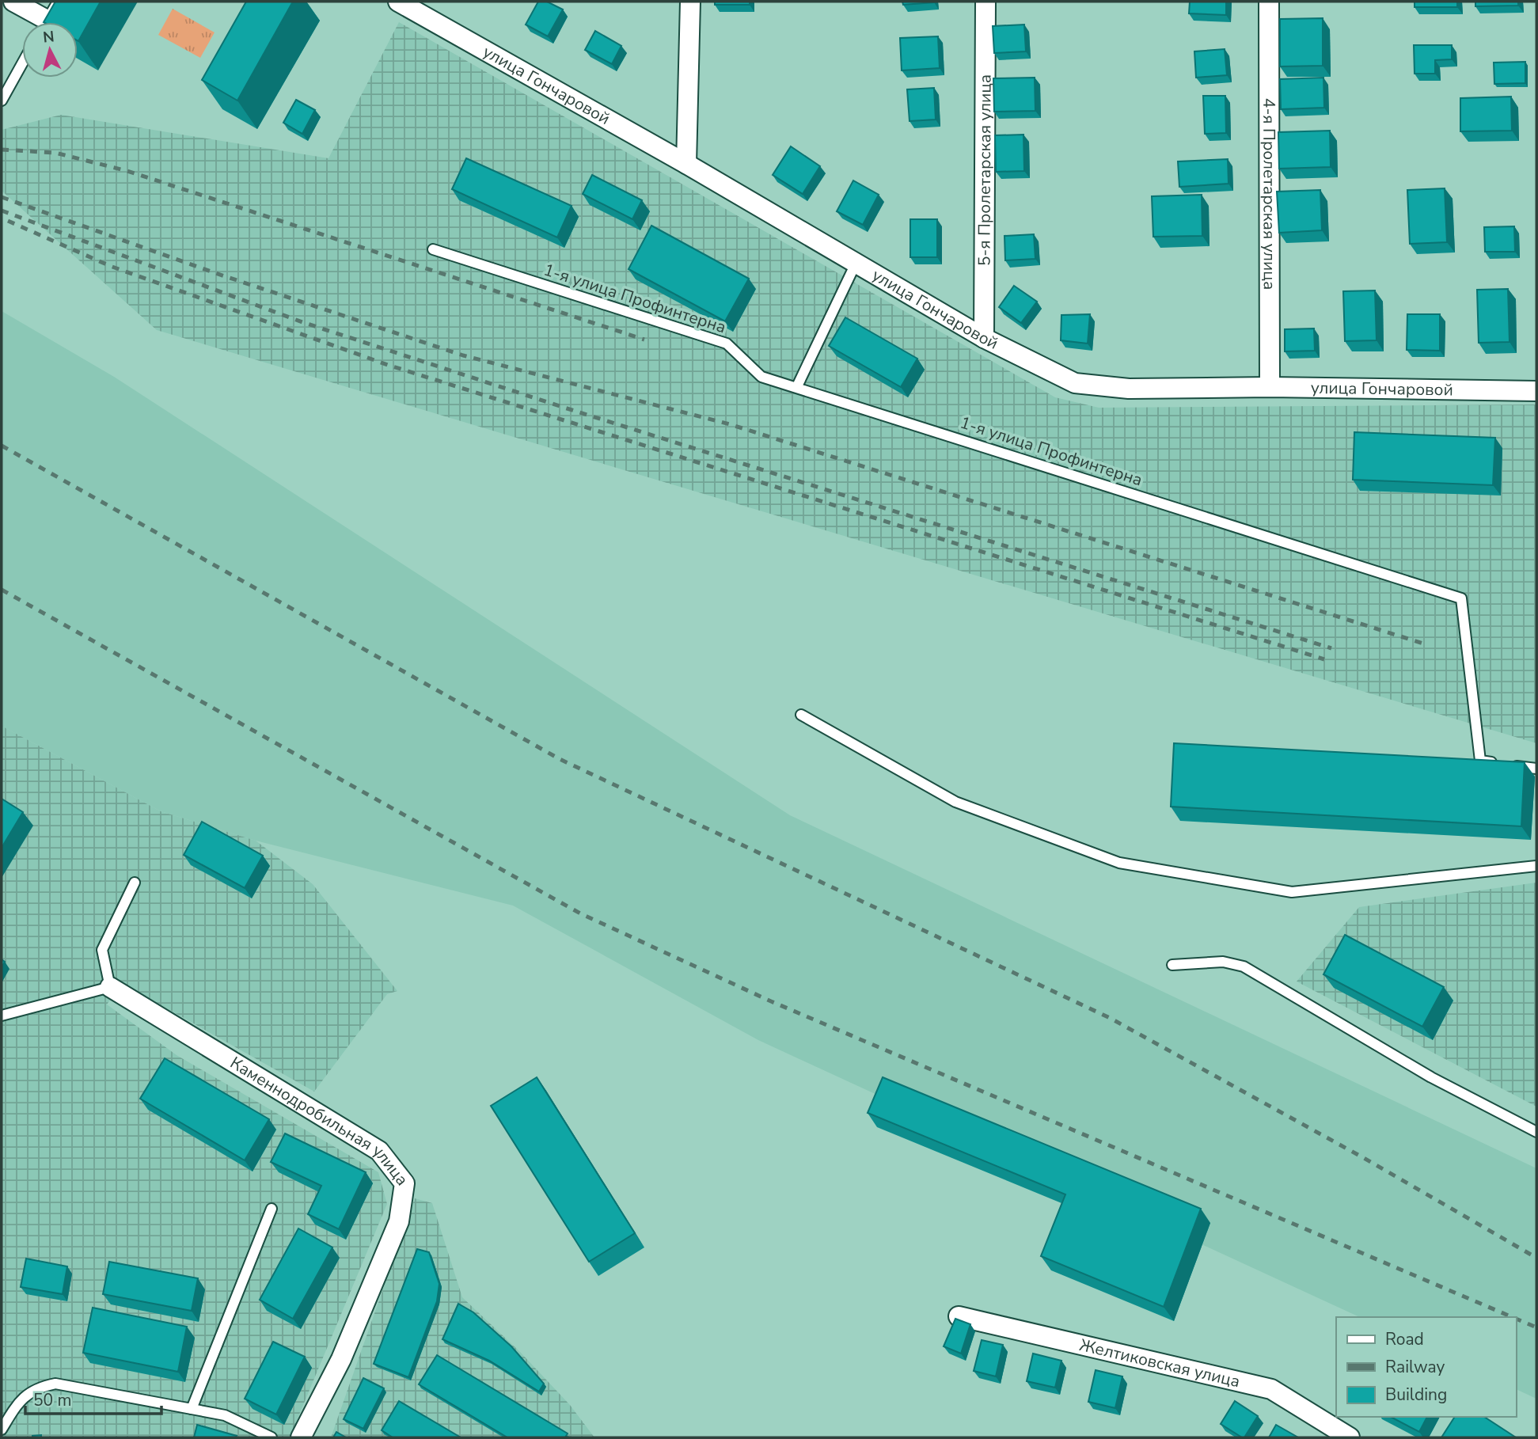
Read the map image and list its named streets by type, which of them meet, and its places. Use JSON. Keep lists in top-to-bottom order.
{
  "streets": {
    "street": [
      "улица Гончаровой",
      "5-я Пролетарская улица",
      "4-я Пролетарская улица",
      "Каменнодробильная улица",
      "Желтиковская улица"
    ],
    "lane": ["1-я улица Профинтерна"]
  },
  "crossings": [
    ["улица Гончаровой", "5-я Пролетарская улица"],
    ["улица Гончаровой", "4-я Пролетарская улица"]
  ],
  "legend": ["Road", "Railway", "Building"],
  "scale_bar": "50 m",
  "north": "top"
}
